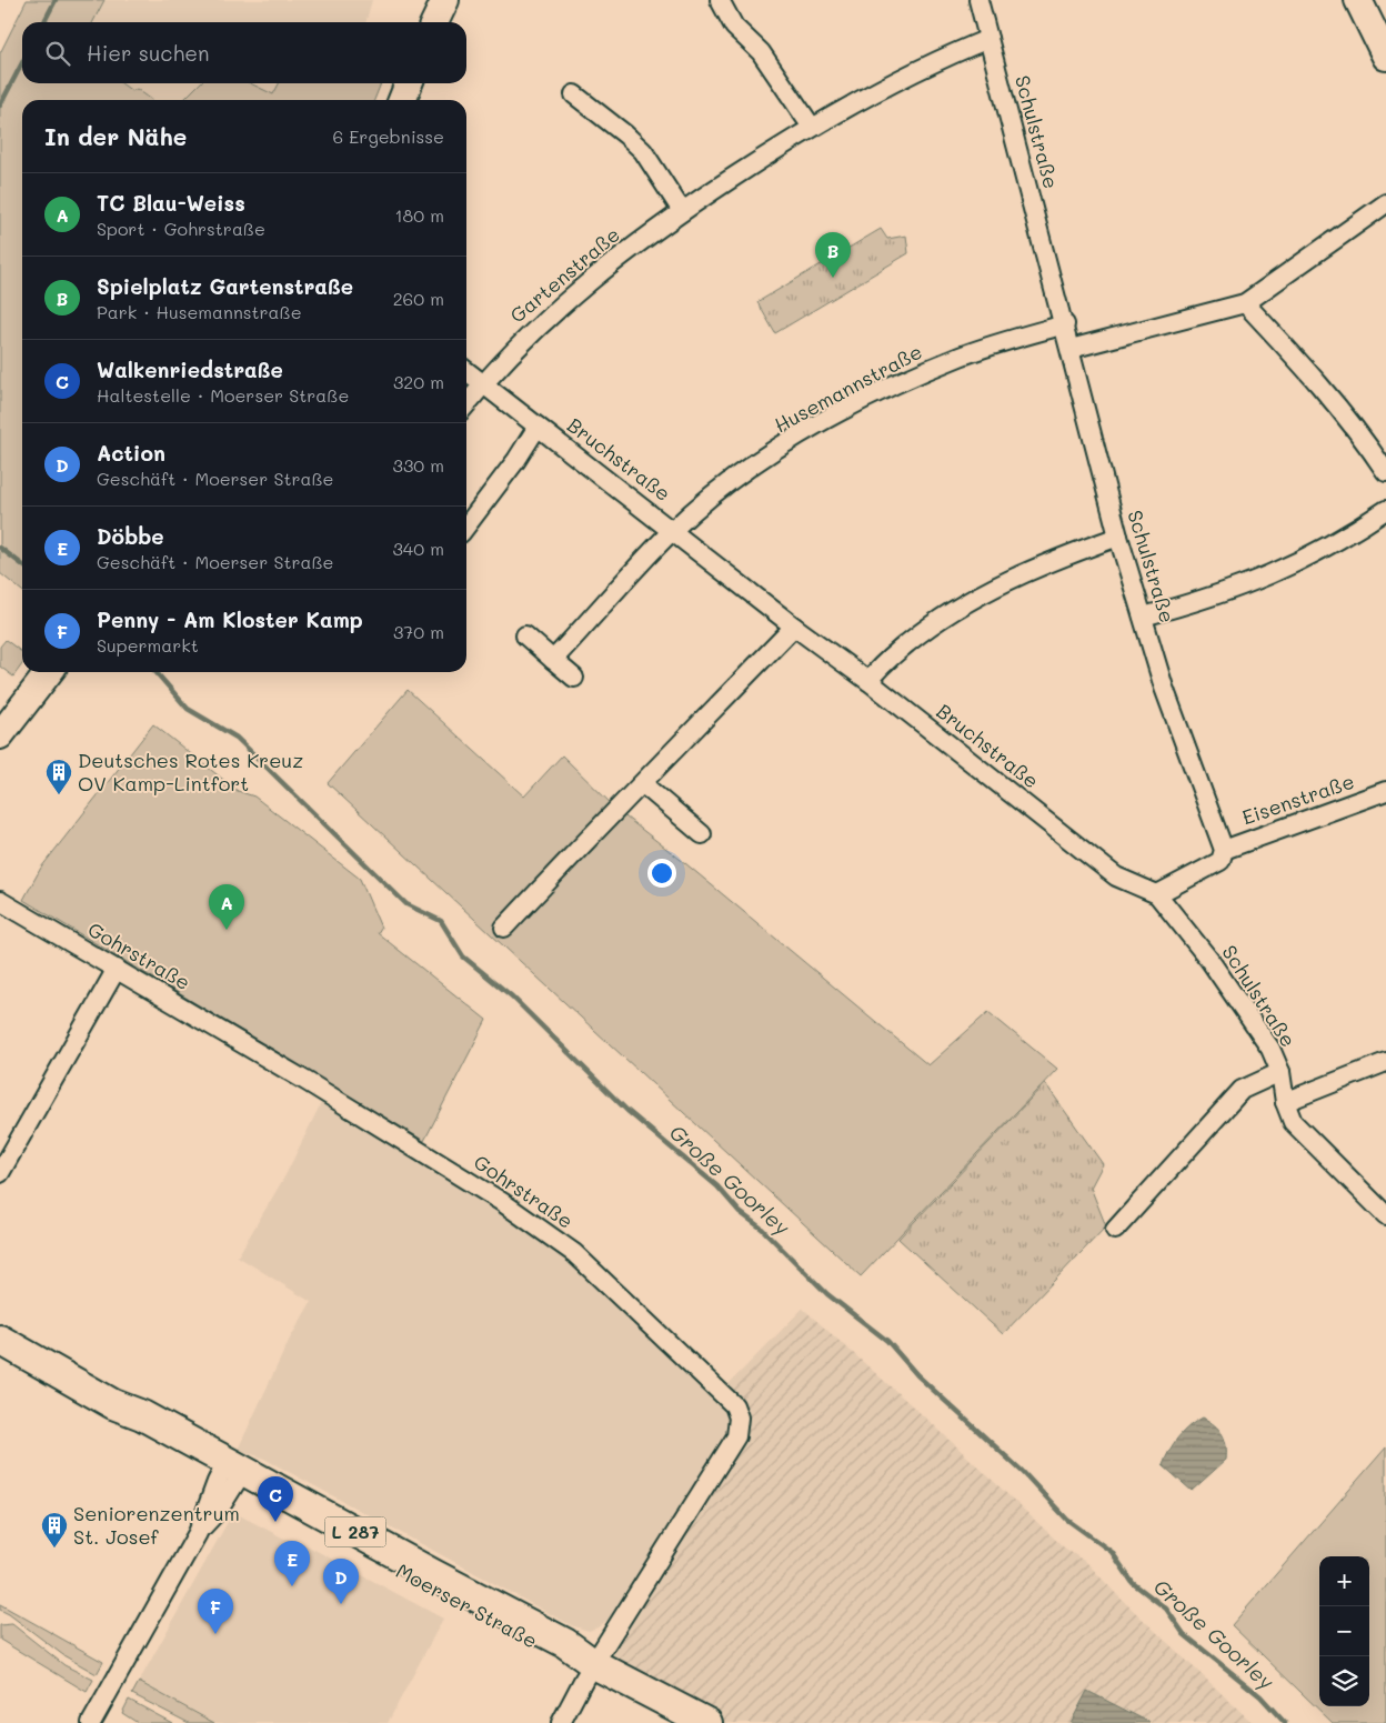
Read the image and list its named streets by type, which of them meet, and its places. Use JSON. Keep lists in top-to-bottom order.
{
  "streets": {
    "main road": ["L 287", "Moerser Straße"],
    "street": [
      "Schulstraße",
      "Gartenstraße",
      "Husemannstraße",
      "Bruchstraße",
      "Eisenstraße",
      "Gohrstraße"
    ]
  },
  "crossings": [
    ["Schulstraße", "Gartenstraße"],
    ["Schulstraße", "Husemannstraße"],
    ["Schulstraße", "Bruchstraße"],
    ["Schulstraße", "Eisenstraße"],
    ["Gartenstraße", "Bruchstraße"],
    ["Husemannstraße", "Bruchstraße"],
    ["Gohrstraße", "Moerser Straße"]
  ],
  "water": ["Große Goorley"],
  "places": {
    "building": ["Deutsches Rotes Kreuz OV Kamp-Lintfort", "Seniorenzentrum St. Josef"]
  },
  "page": {
    "search": "Hier suchen",
    "heading": ["In der Nähe", "6 Ergebnisse"],
    "list": [
      {
        "mark": "A",
        "name": "TC Blau-Weiss",
        "note": "Sport · Gohrstraße",
        "value": "180 m"
      },
      {
        "mark": "B",
        "name": "Spielplatz Gartenstraße",
        "note": "Park · Husemannstraße",
        "value": "260 m"
      },
      {
        "mark": "C",
        "name": "Walkenriedstraße",
        "note": "Haltestelle · Moerser Straße",
        "value": "320 m"
      },
      {
        "mark": "D",
        "name": "Action",
        "note": "Geschäft · Moerser Straße",
        "value": "330 m"
      },
      {
        "mark": "E",
        "name": "Döbbe",
        "note": "Geschäft · Moerser Straße",
        "value": "340 m"
      },
      {
        "mark": "F",
        "name": "Penny - Am Kloster Kamp",
        "note": "Supermarkt",
        "value": "370 m"
      }
    ],
    "pins": [
      "B",
      "A",
      "C",
      "E",
      "D",
      "F"
    ],
    "map_buttons": ["+", "−"]
  }
}
